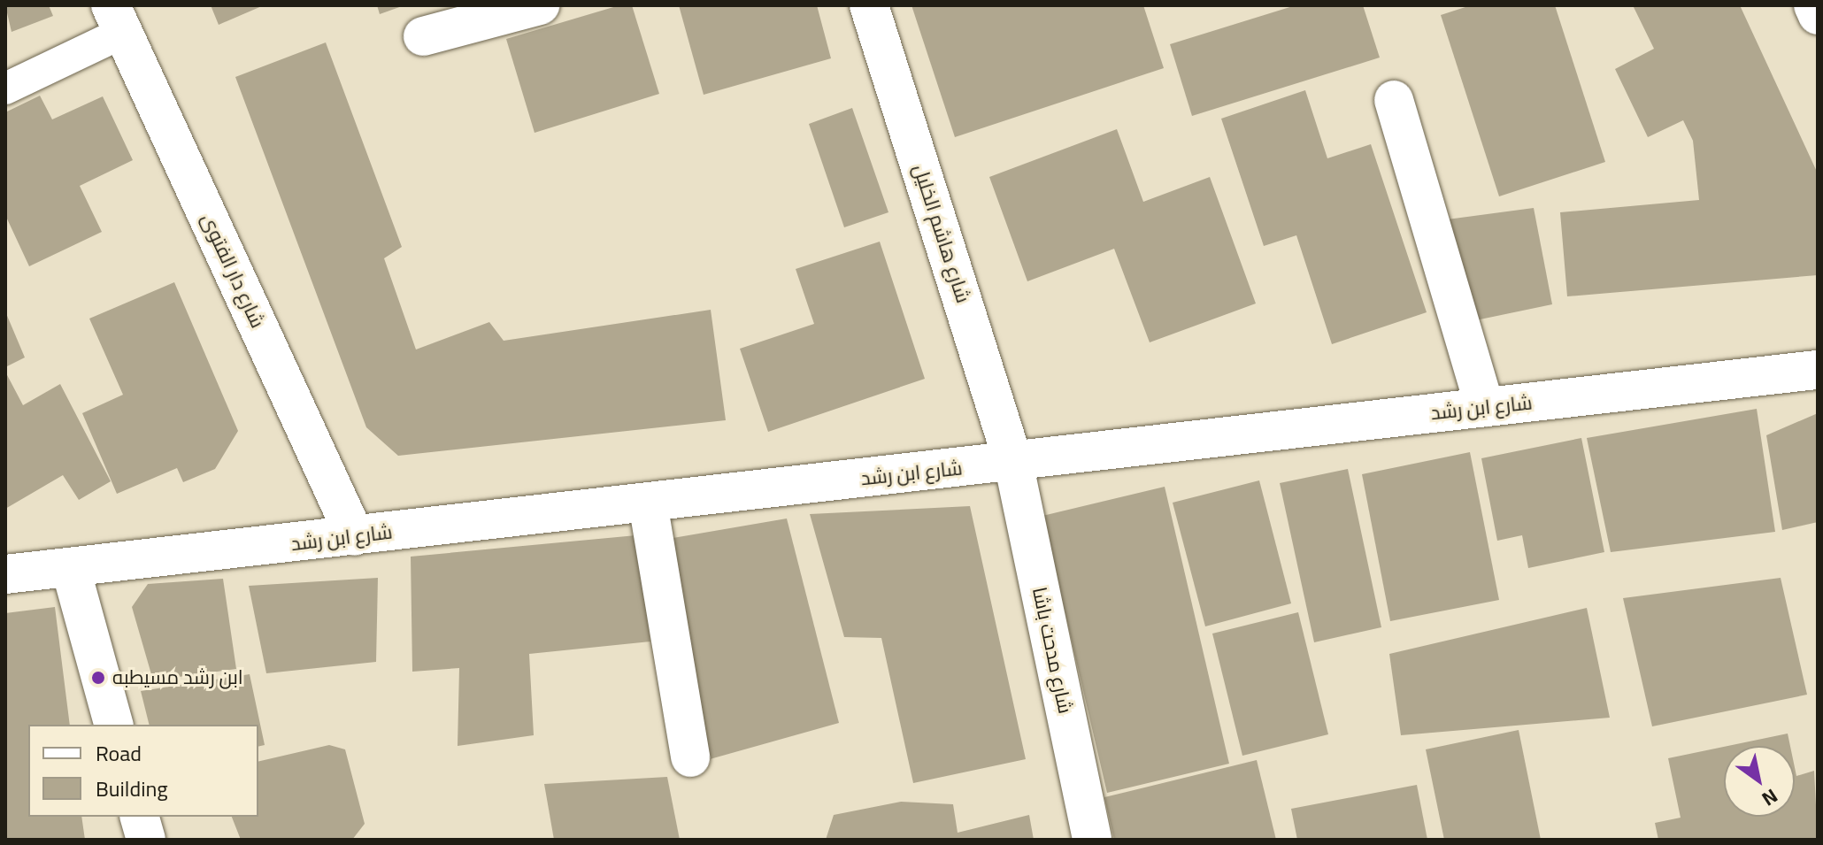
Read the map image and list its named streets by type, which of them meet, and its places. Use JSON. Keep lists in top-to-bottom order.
{
  "streets": {
    "street": [
      "شارع هاشم الخليل",
      "شارع دار الفتوى",
      "شارع ابن رشد",
      "شارع مدحت باشا"
    ]
  },
  "crossings": [
    ["شارع هاشم الخليل", "شارع ابن رشد"],
    ["شارع هاشم الخليل", "شارع مدحت باشا"],
    ["شارع دار الفتوى", "شارع ابن رشد"],
    ["شارع ابن رشد", "شارع مدحت باشا"]
  ],
  "places": ["ابن رشد مسيطبه"],
  "legend": ["Road", "Building"],
  "north": "bottom right"
}
